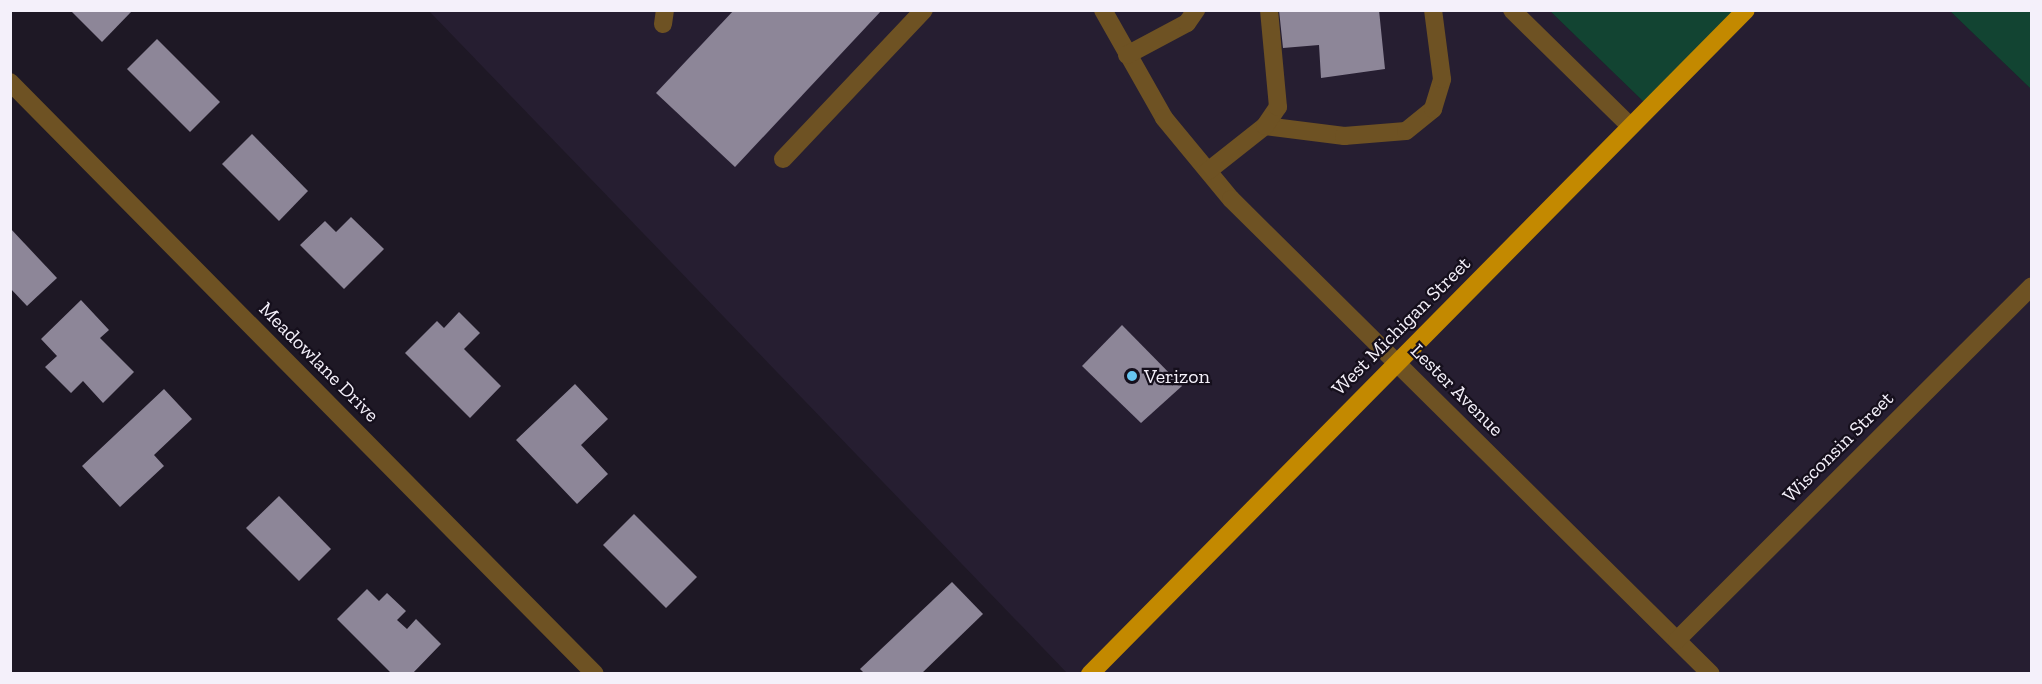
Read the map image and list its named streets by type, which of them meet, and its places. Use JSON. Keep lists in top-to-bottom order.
{
  "streets": {
    "main road": ["West Michigan Street"],
    "street": ["Meadowlane Drive", "Lester Avenue", "Wisconsin Street"]
  },
  "crossings": [
    ["West Michigan Street", "Lester Avenue"],
    ["Lester Avenue", "Wisconsin Street"]
  ],
  "places": ["Verizon"]
}
